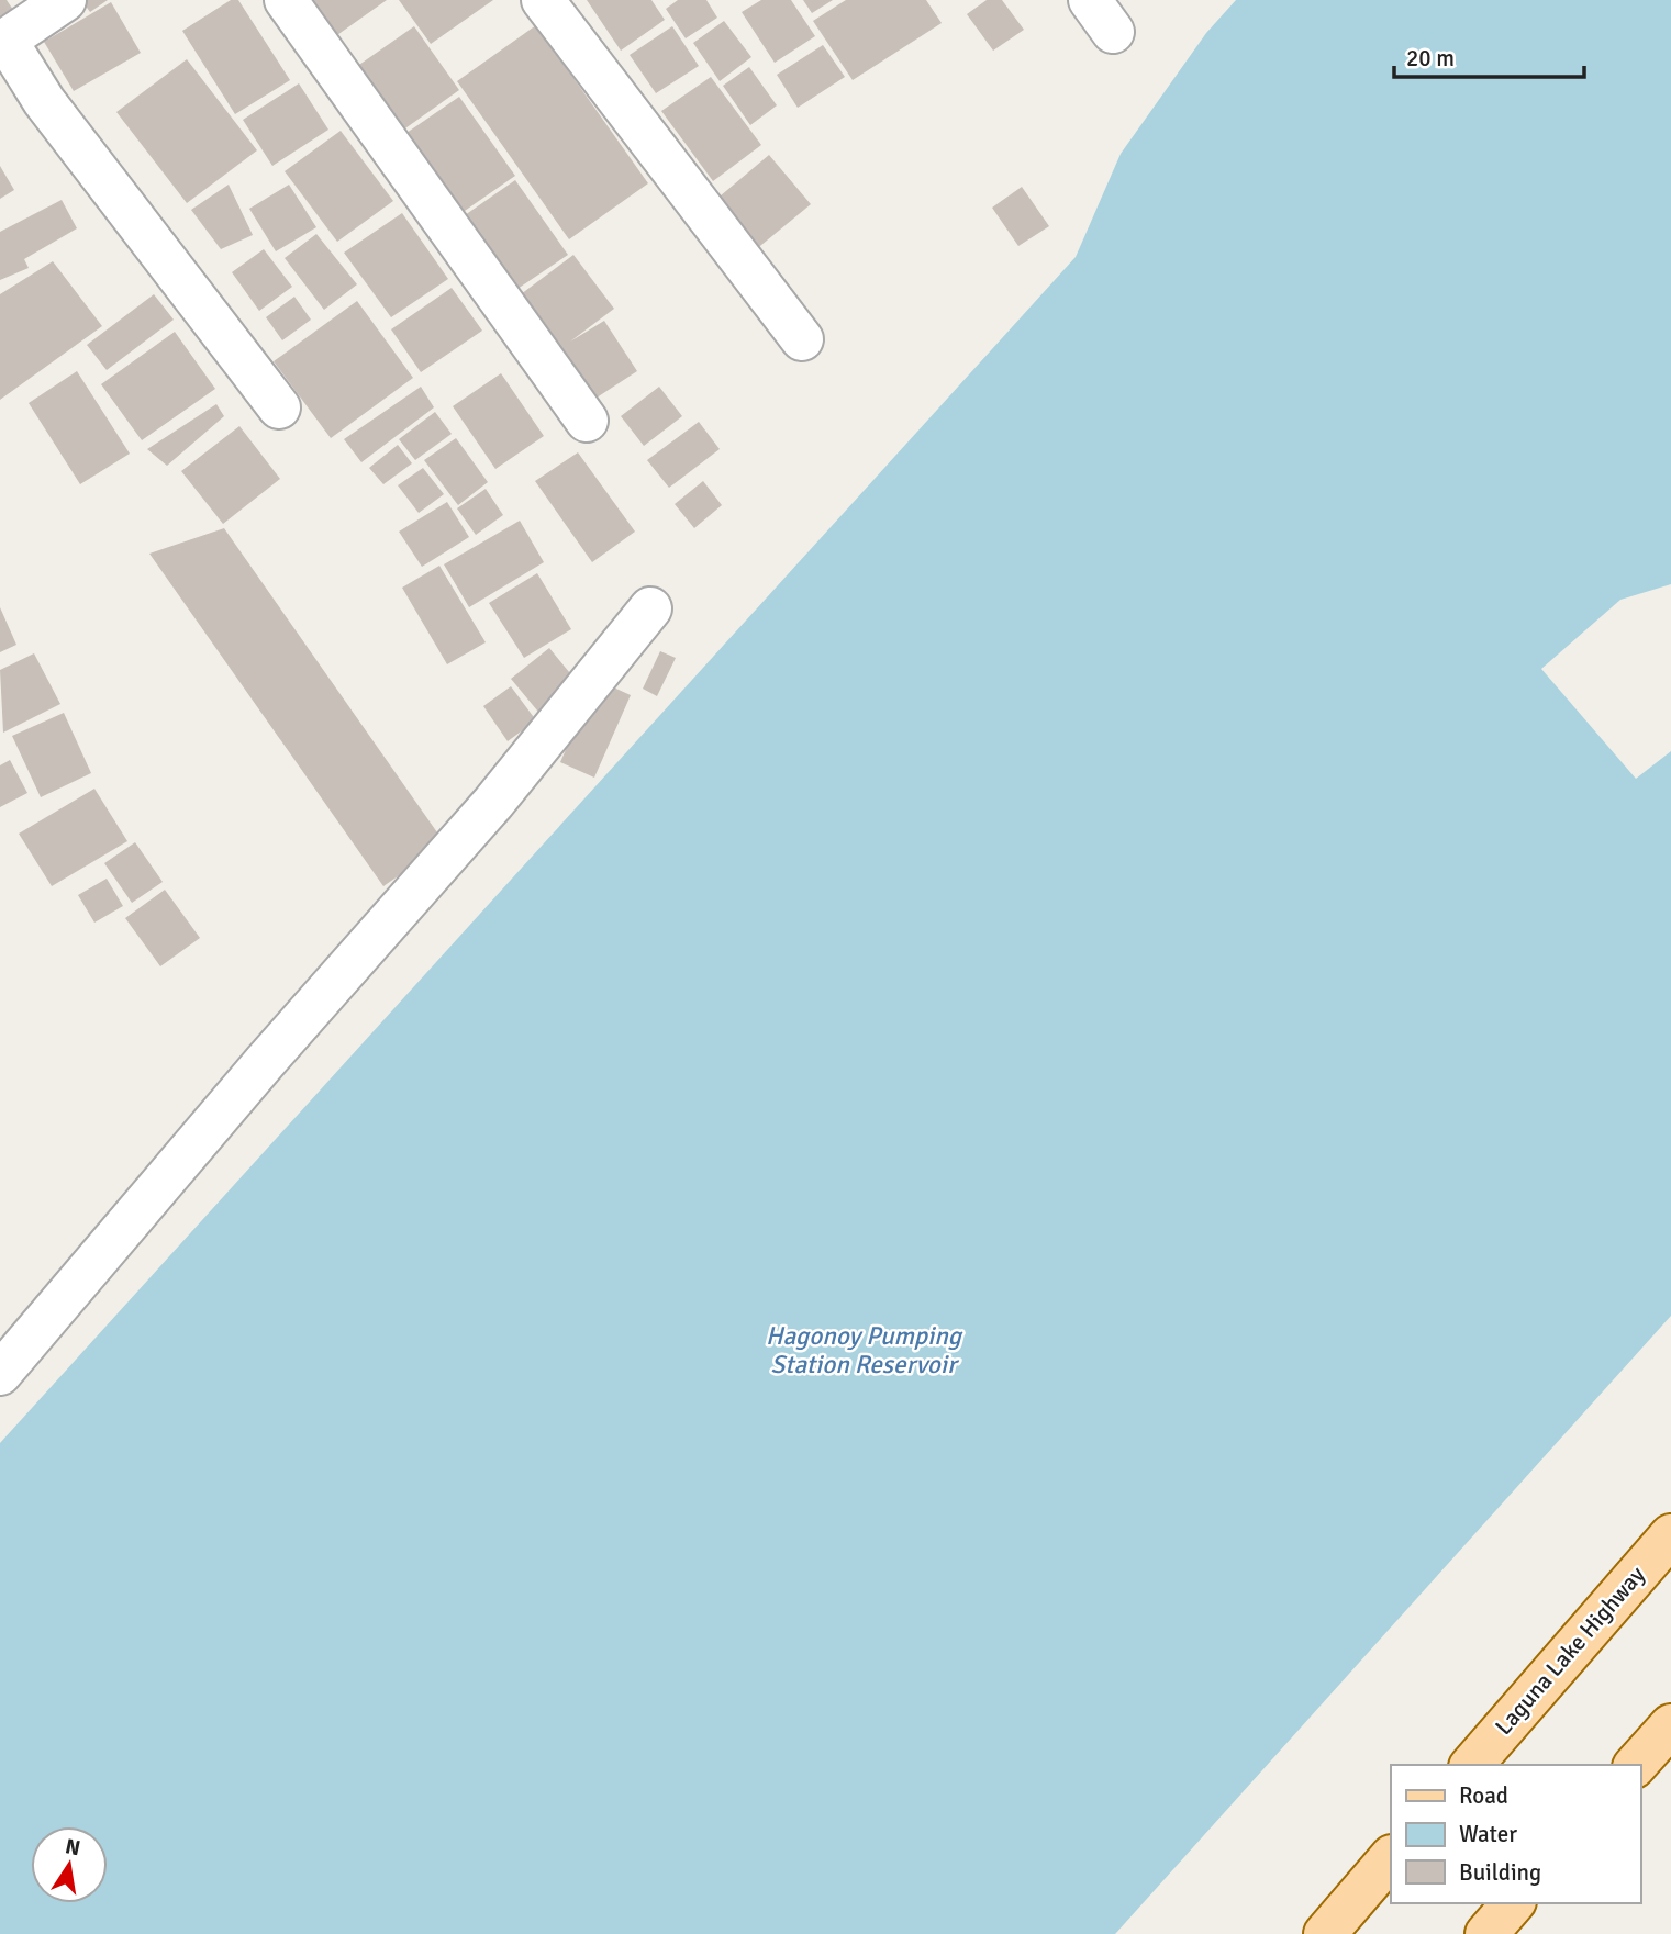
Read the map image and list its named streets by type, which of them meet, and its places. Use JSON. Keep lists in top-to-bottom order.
{
  "streets": {
    "main road": ["Laguna Lake Highway"]
  },
  "water": ["Hagonoy Pumping Station Reservoir"],
  "legend": ["Road", "Water", "Building"],
  "scale_bar": "20 m",
  "north": "top"
}
